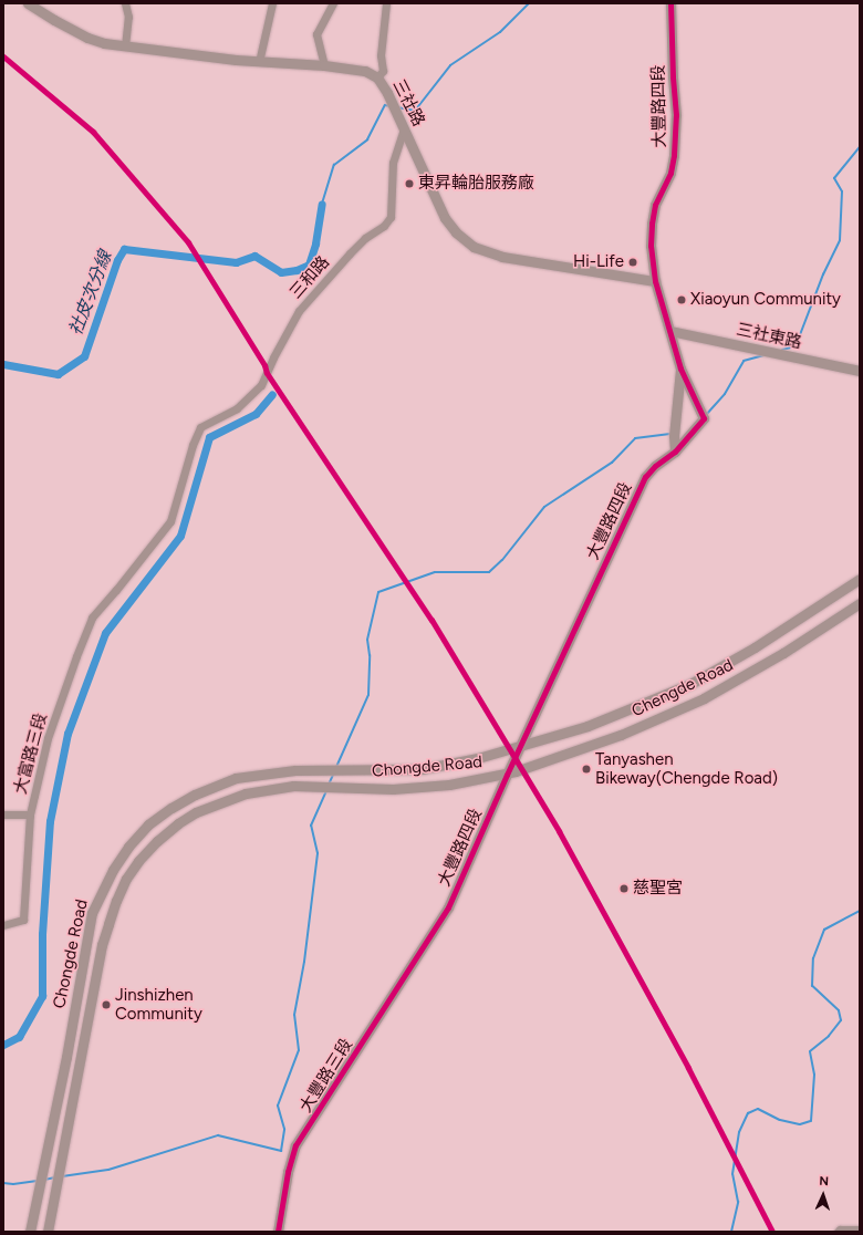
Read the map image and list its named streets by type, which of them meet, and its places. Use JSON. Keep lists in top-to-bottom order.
{
  "streets": {
    "street": [
      "三社路",
      "大豐路四段",
      "三和路",
      "三社東路",
      "Chengde Road",
      "大富路三段",
      "Chongde Road",
      "大豐路三段"
    ]
  },
  "crossings": [
    ["三社路", "大豐路四段"],
    ["三社路", "三和路"],
    ["大豐路四段", "三社東路"],
    ["大豐路四段", "Chengde Road"],
    ["大豐路四段", "Chongde Road"],
    ["大豐路四段", "大豐路三段"],
    ["三和路", "大富路三段"],
    ["Chengde Road", "Chongde Road"]
  ],
  "water": ["社皮次分線"],
  "places": [
    "東昇輪胎服務廠",
    "Hi-Life",
    "Xiaoyun Community",
    "Tanyashen Bikeway(Chengde Road)",
    "慈聖宮",
    "Jinshizhen Community"
  ],
  "north": "top"
}
